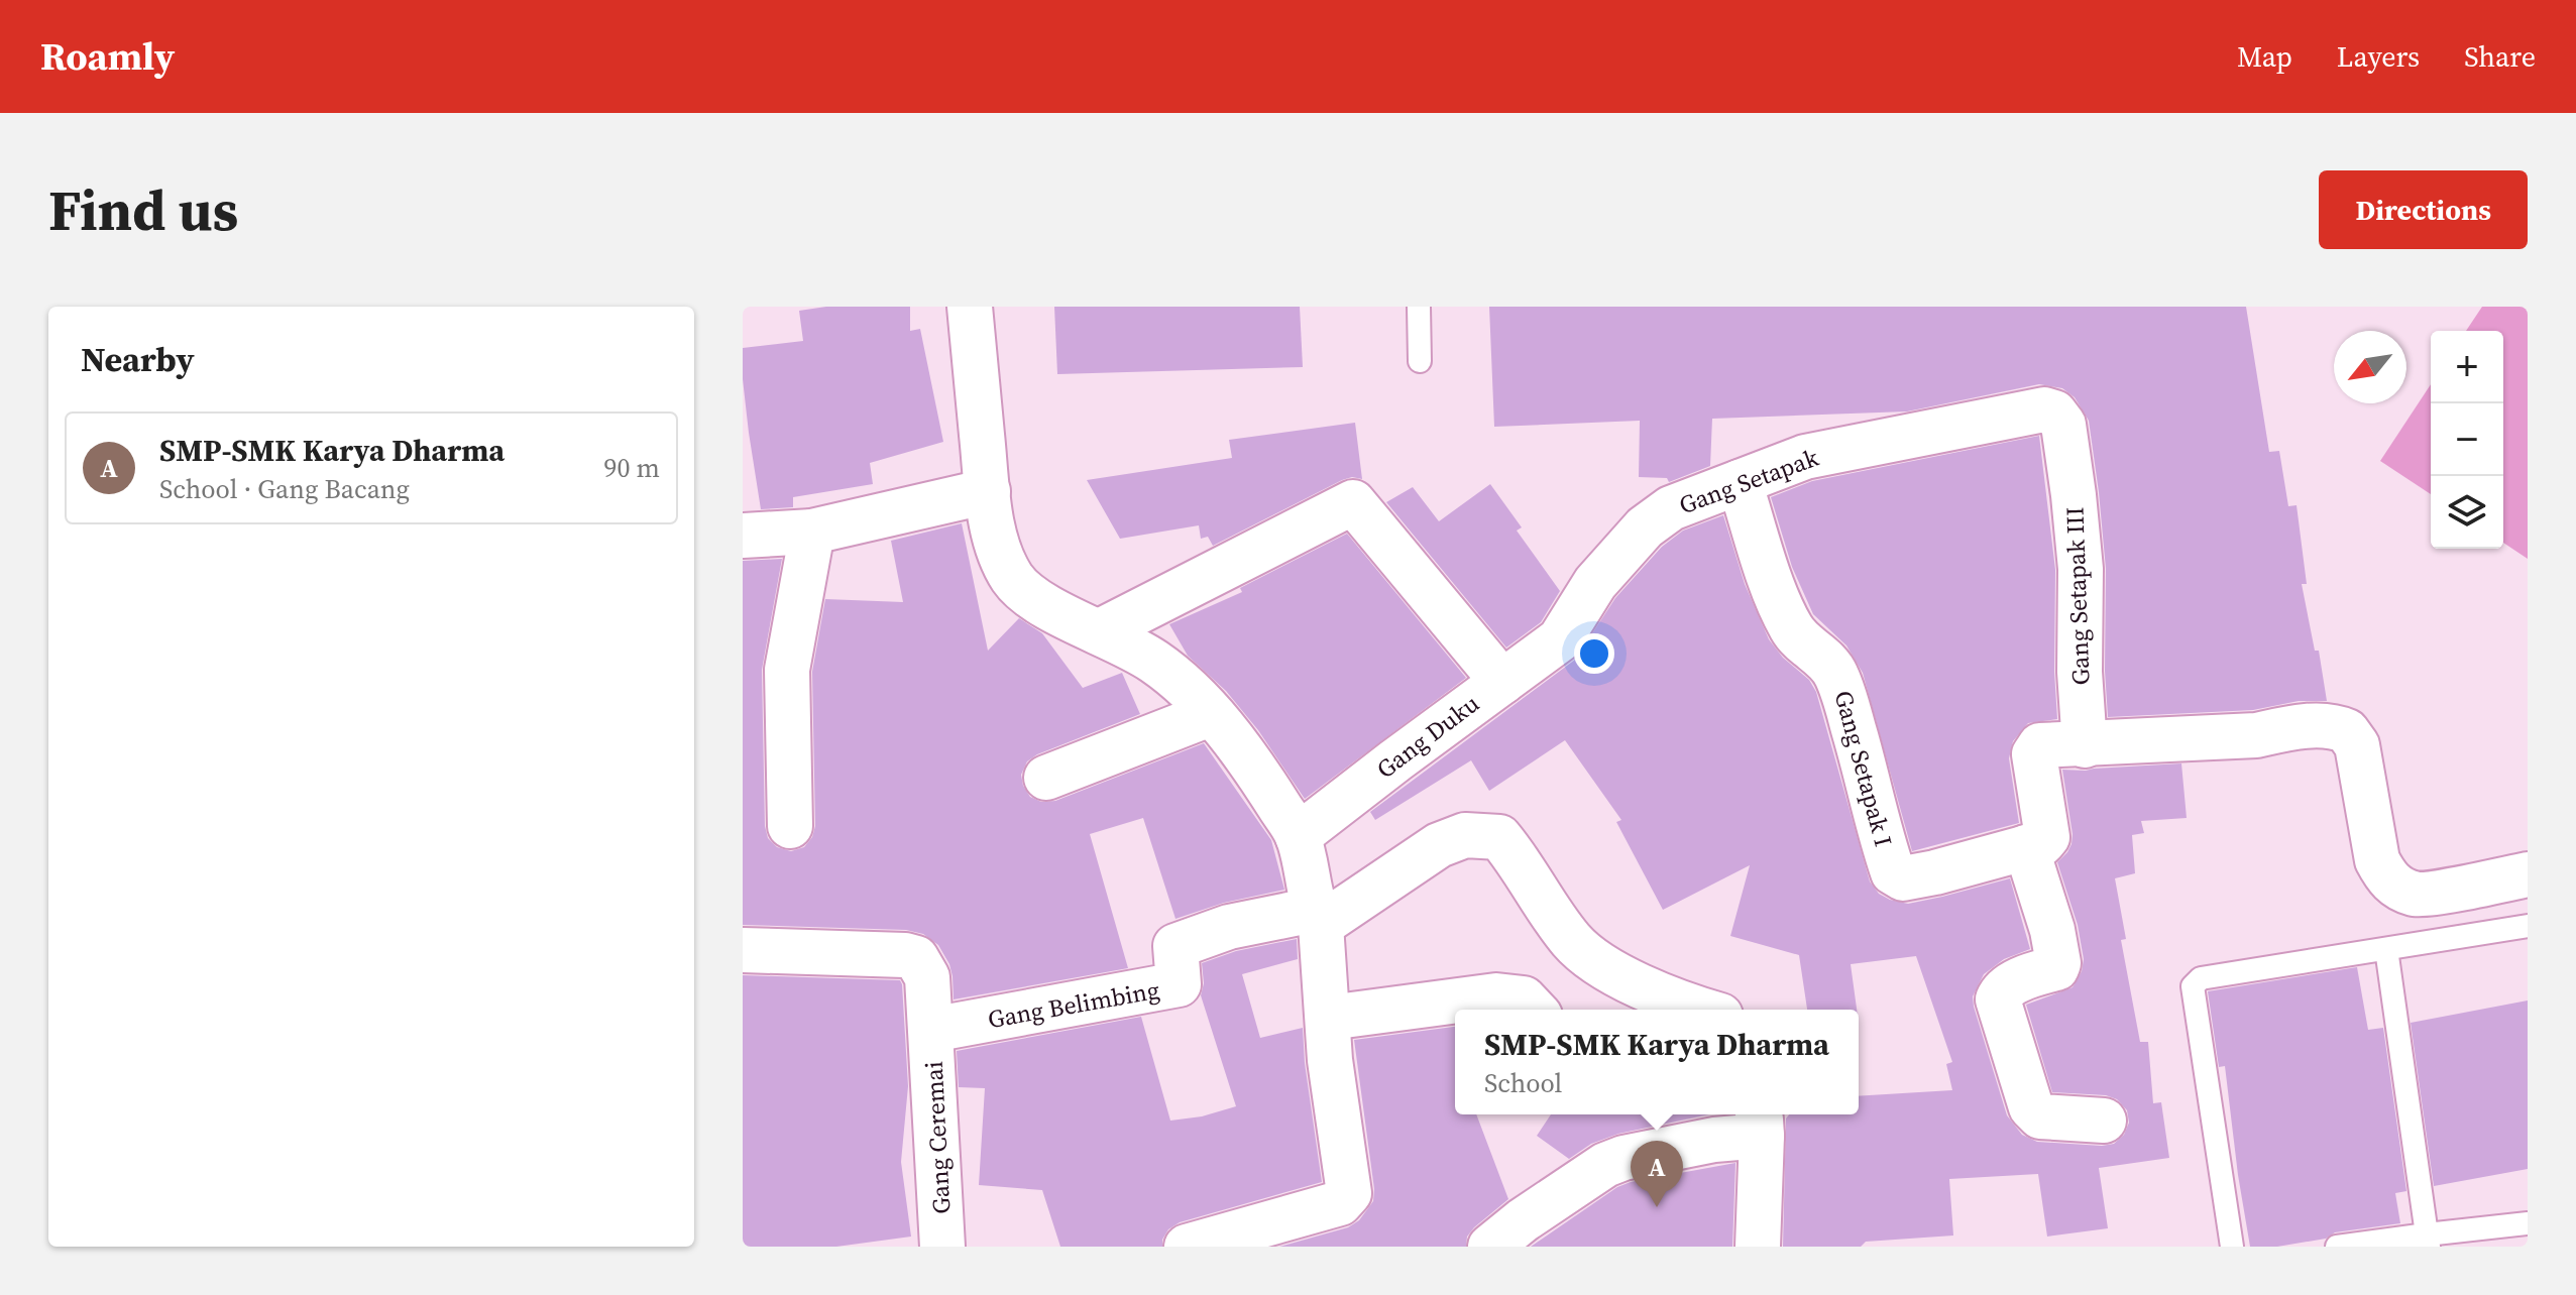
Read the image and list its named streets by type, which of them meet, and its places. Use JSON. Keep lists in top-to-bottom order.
{
  "streets": {
    "street": [
      "Gang Setapak",
      "Gang Setapak III",
      "Gang Duku",
      "Gang Setapak I",
      "Gang Belimbing",
      "Gang Ceremai"
    ]
  },
  "crossings": [
    ["Gang Setapak", "Gang Setapak III"],
    ["Gang Setapak", "Gang Duku"],
    ["Gang Setapak", "Gang Setapak I"],
    ["Gang Belimbing", "Gang Ceremai"]
  ],
  "north": "bottom left",
  "page": {
    "header": "Roamly",
    "nav": ["Map", "Layers", "Share"],
    "buttons": "Directions",
    "title": "Find us",
    "heading": "Nearby",
    "map_buttons": ["+", "−"],
    "list": [
      {
        "mark": "A",
        "name": "SMP-SMK Karya Dharma",
        "note": "School · Gang Bacang",
        "value": "90 m"
      }
    ],
    "popup": ["SMP-SMK Karya Dharma", "School"],
    "pins": "A"
  }
}
